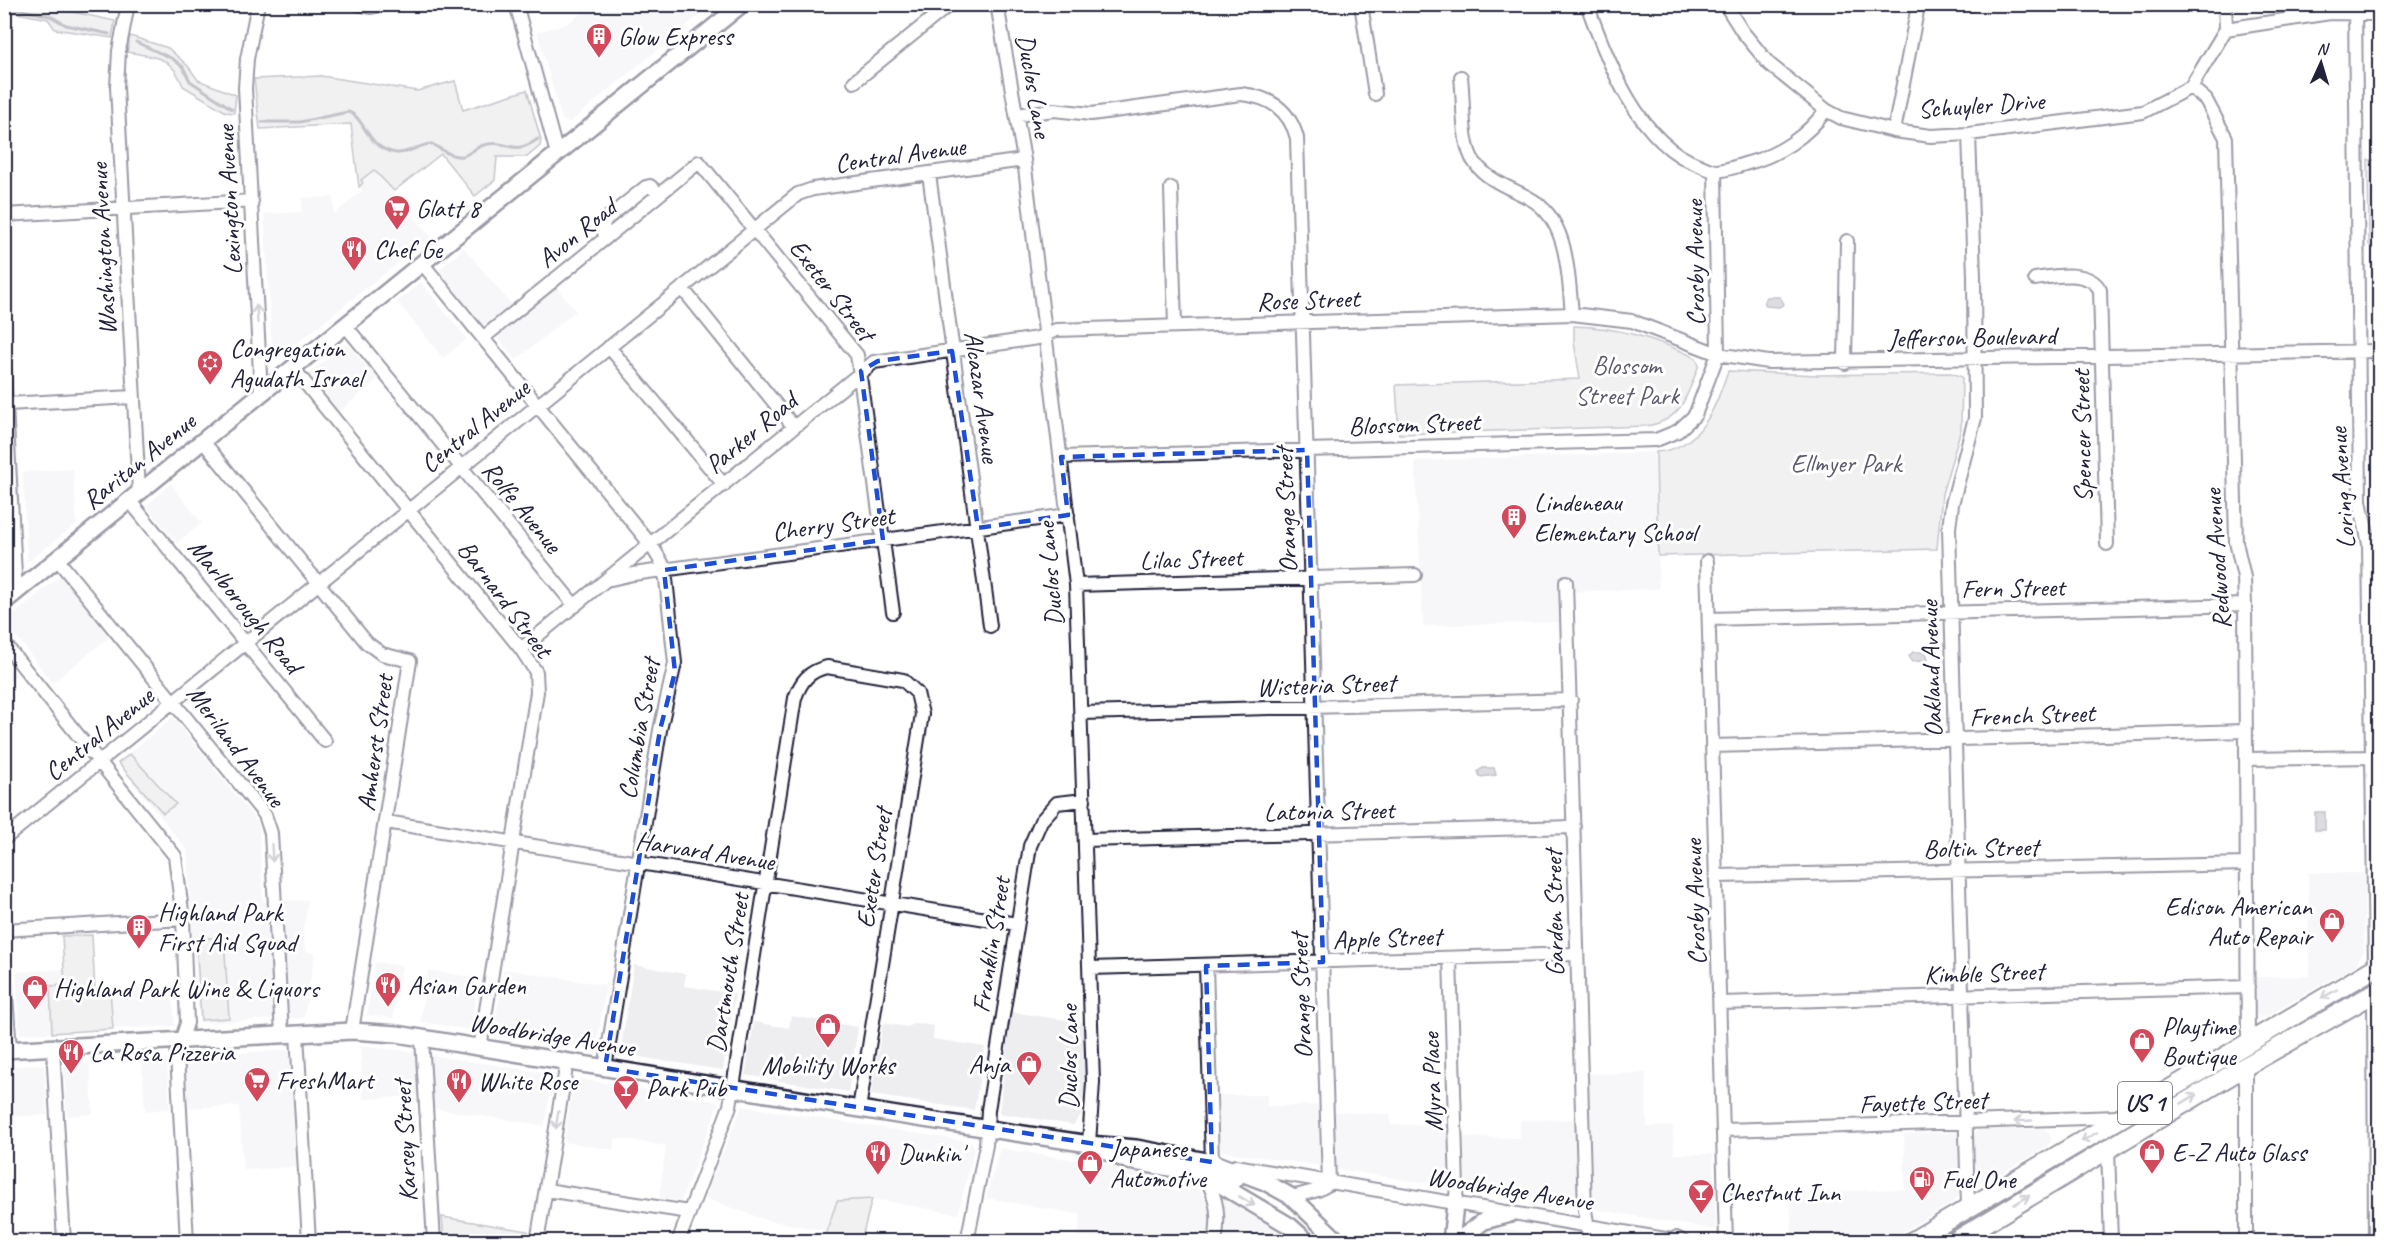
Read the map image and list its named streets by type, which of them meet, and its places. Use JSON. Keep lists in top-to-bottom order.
{
  "streets": {
    "highway": ["US 1"],
    "main road": ["Raritan Avenue", "Woodbridge Avenue"],
    "street": [
      "Duclos Lane",
      "Schuyler Drive",
      "Central Avenue",
      "Lexington Avenue",
      "Avon Road",
      "Washington Avenue",
      "Crosby Avenue",
      "Exeter Street",
      "Rose Street",
      "Jefferson Boulevard",
      "Alcazar Avenue",
      "Blossom Street",
      "Parker Road",
      "Spencer Street",
      "Loring Avenue",
      "Rolfe Avenue",
      "Orange Street",
      "Cherry Street",
      "Lilac Street",
      "Redwood Avenue",
      "Fern Street",
      "Barnard Street",
      "Marlborough Road",
      "Oakland Avenue",
      "Wisteria Street",
      "French Street",
      "Columbia Street",
      "Amherst Street",
      "Meriland Avenue",
      "Latonia Street",
      "Boltin Street",
      "Harvard Avenue",
      "Garden Street",
      "Apple Street",
      "Franklin Street",
      "Dartmouth Street",
      "Kimble Street",
      "Myra Place",
      "Fayette Street",
      "Karsey Street"
    ]
  },
  "crossings": [
    ["Duclos Lane", "Central Avenue"],
    ["Duclos Lane", "Rose Street"],
    ["Duclos Lane", "Blossom Street"],
    ["Duclos Lane", "Parker Road"],
    ["Duclos Lane", "Orange Street"],
    ["Duclos Lane", "Cherry Street"],
    ["Duclos Lane", "Lilac Street"],
    ["Duclos Lane", "Wisteria Street"],
    ["Duclos Lane", "Latonia Street"],
    ["Duclos Lane", "Apple Street"],
    ["Duclos Lane", "Franklin Street"],
    ["Duclos Lane", "Woodbridge Avenue"],
    ["Schuyler Drive", "Redwood Avenue"],
    ["Schuyler Drive", "Oakland Avenue"],
    ["Central Avenue", "Exeter Street"],
    ["Central Avenue", "Alcazar Avenue"],
    ["Central Avenue", "Rolfe Avenue"],
    ["Central Avenue", "Barnard Street"],
    ["Central Avenue", "Marlborough Road"],
    ["Central Avenue", "Columbia Street"],
    ["Central Avenue", "Amherst Street"],
    ["Central Avenue", "Meriland Avenue"],
    ["Lexington Avenue", "Raritan Avenue"],
    ["Avon Road", "Exeter Street"],
    ["Avon Road", "Columbia Street"],
    ["Washington Avenue", "Raritan Avenue"],
    ["Washington Avenue", "Marlborough Road"],
    ["Crosby Avenue", "Jefferson Boulevard"],
    ["Crosby Avenue", "Blossom Street"],
    ["Crosby Avenue", "Fern Street"],
    ["Crosby Avenue", "French Street"],
    ["Crosby Avenue", "Boltin Street"],
    ["Crosby Avenue", "Kimble Street"],
    ["Crosby Avenue", "Fayette Street"],
    ["Exeter Street", "Parker Road"],
    ["Exeter Street", "Cherry Street"],
    ["Exeter Street", "Harvard Avenue"],
    ["Exeter Street", "Dartmouth Street"],
    ["Exeter Street", "Woodbridge Avenue"],
    ["Rose Street", "Jefferson Boulevard"],
    ["Rose Street", "Parker Road"],
    ["Rose Street", "Orange Street"],
    ["Jefferson Boulevard", "Blossom Street"],
    ["Jefferson Boulevard", "Spencer Street"],
    ["Jefferson Boulevard", "Loring Avenue"],
    ["Jefferson Boulevard", "Redwood Avenue"],
    ["Jefferson Boulevard", "Oakland Avenue"],
    ["Alcazar Avenue", "Parker Road"],
    ["Alcazar Avenue", "Cherry Street"],
    ["Blossom Street", "Orange Street"],
    ["Parker Road", "Rolfe Avenue"],
    ["Parker Road", "Cherry Street"],
    ["Parker Road", "Barnard Street"],
    ["Parker Road", "Columbia Street"],
    ["Raritan Avenue", "Rolfe Avenue"],
    ["Raritan Avenue", "Barnard Street"],
    ["Raritan Avenue", "Marlborough Road"],
    ["Raritan Avenue", "Columbia Street"],
    ["Raritan Avenue", "Amherst Street"],
    ["Raritan Avenue", "Meriland Avenue"],
    ["Loring Avenue", "US 1"],
    ["Orange Street", "Lilac Street"],
    ["Orange Street", "Wisteria Street"],
    ["Orange Street", "Latonia Street"],
    ["Orange Street", "Apple Street"],
    ["Orange Street", "Woodbridge Avenue"],
    ["Cherry Street", "Columbia Street"],
    ["Redwood Avenue", "Fern Street"],
    ["Redwood Avenue", "French Street"],
    ["Redwood Avenue", "Boltin Street"],
    ["Redwood Avenue", "Kimble Street"],
    ["Redwood Avenue", "US 1"],
    ["Fern Street", "Oakland Avenue"],
    ["Barnard Street", "Harvard Avenue"],
    ["Barnard Street", "Woodbridge Avenue"],
    ["Oakland Avenue", "French Street"],
    ["Oakland Avenue", "Boltin Street"],
    ["Oakland Avenue", "Kimble Street"],
    ["Oakland Avenue", "Fayette Street"],
    ["Oakland Avenue", "US 1"],
    ["Wisteria Street", "Garden Street"],
    ["Columbia Street", "Harvard Avenue"],
    ["Columbia Street", "Woodbridge Avenue"],
    ["Amherst Street", "Harvard Avenue"],
    ["Amherst Street", "Woodbridge Avenue"],
    ["Meriland Avenue", "Woodbridge Avenue"],
    ["Latonia Street", "Garden Street"],
    ["Harvard Avenue", "Franklin Street"],
    ["Harvard Avenue", "Dartmouth Street"],
    ["Garden Street", "Apple Street"],
    ["Garden Street", "Woodbridge Avenue"],
    ["Apple Street", "Myra Place"],
    ["Franklin Street", "Woodbridge Avenue"],
    ["Dartmouth Street", "Woodbridge Avenue"],
    ["Woodbridge Avenue", "Myra Place"],
    ["Woodbridge Avenue", "Karsey Street"],
    ["Fayette Street", "US 1"]
  ],
  "one_way": ["Lexington Avenue", "Fayette Street"],
  "parks": ["Blossom Street Park", "Ellmyer Park"],
  "places": {
    "building": ["Glow Express", "Lindeneau Elementary School", "Highland Park First Aid Squad"],
    "supermarket": ["Glatt 8", "FreshMart"],
    "restaurant": [
      "Chef Ge",
      "Asian Garden",
      "La Rosa Pizzeria",
      "White Rose",
      "Dunkin'"
    ],
    "synagogue": ["Congregation Agudath Israel"],
    "shop": [
      "Edison American Auto Repair",
      "Highland Park Wine & Liquors",
      "Mobility Works",
      "Playtime Boutique",
      "Anja",
      "E-Z Auto Glass",
      "Japanese Automotive"
    ],
    "bar": ["Park Pub", "Chestnut Inn"],
    "fuel station": ["Fuel One"]
  },
  "north": "top"
}
